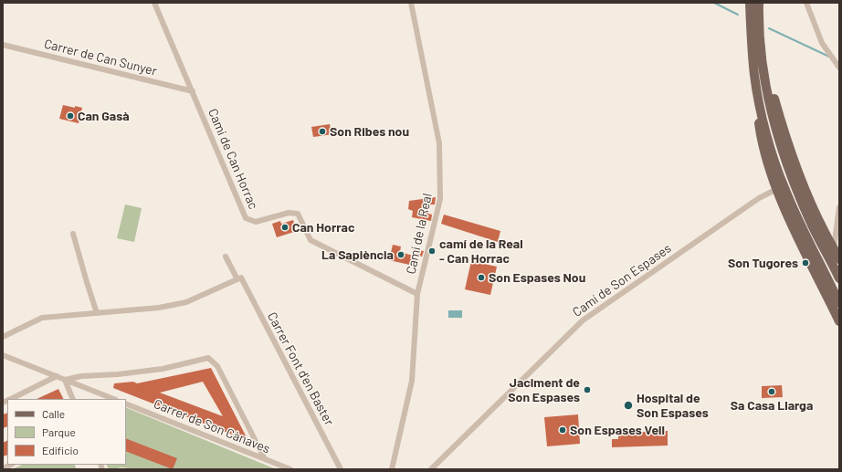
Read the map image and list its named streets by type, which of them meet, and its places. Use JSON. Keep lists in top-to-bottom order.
{
  "streets": {
    "street": [
      "Carrer de Can Sunyer",
      "Camí de Can Horrac",
      "Camí de la Real",
      "Camí de Son Espases",
      "Carrer Font d'en Baster",
      "Carrer de Son Cànaves"
    ]
  },
  "crossings": [
    ["Carrer de Can Sunyer", "Camí de Can Horrac"],
    ["Camí de Can Horrac", "Camí de la Real"]
  ],
  "places": [
    "Can Gasà",
    "Son Ribes nou",
    "Can Horrac",
    "camí de la Real - Can Horrac",
    "La Sapiència",
    "Son Tugores",
    "Son Espases Nou",
    "Jaciment de Son Espases",
    "Sa Casa Llarga",
    "Hospital de Son Espases",
    "Son Espases Vell"
  ],
  "legend": ["Calle", "Parque", "Edificio"]
}
